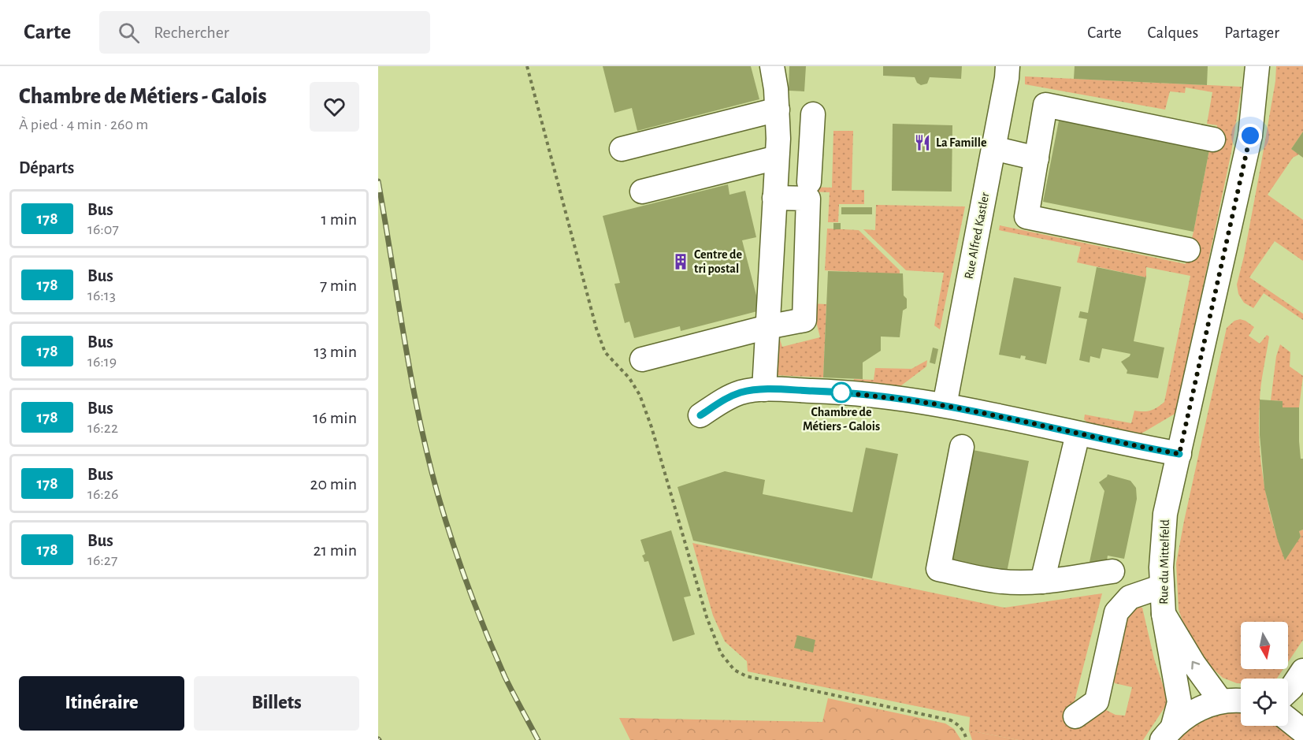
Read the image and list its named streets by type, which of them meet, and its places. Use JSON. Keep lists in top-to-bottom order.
{
  "streets": {
    "street": ["Rue Alfred Kastler", "Rue du Mittelfeld"]
  },
  "places": {
    "restaurant": ["La Famille"],
    "building": ["Centre de tri postal"],
    "other": ["Chambre de Métiers - Galois"]
  },
  "lines": ["bus line 178"],
  "north": "bottom",
  "page": {
    "header": "Carte",
    "search": "Rechercher",
    "nav": ["Carte", "Calques", "Partager"],
    "heading": [
      ["Chambre de Métiers - Galois", "À pied · 4 min · 260 m"],
      "Départs"
    ],
    "list": [
      {
        "mark": "178",
        "name": "Bus",
        "note": "16:07",
        "value": "1 min"
      },
      {
        "mark": "178",
        "name": "Bus",
        "note": "16:13",
        "value": "7 min"
      },
      {
        "mark": "178",
        "name": "Bus",
        "note": "16:19",
        "value": "13 min"
      },
      {
        "mark": "178",
        "name": "Bus",
        "note": "16:22",
        "value": "16 min"
      },
      {
        "mark": "178",
        "name": "Bus",
        "note": "16:26",
        "value": "20 min"
      },
      {
        "mark": "178",
        "name": "Bus",
        "note": "16:27",
        "value": "21 min"
      }
    ],
    "buttons": ["Itinéraire", "Billets"]
  }
}
